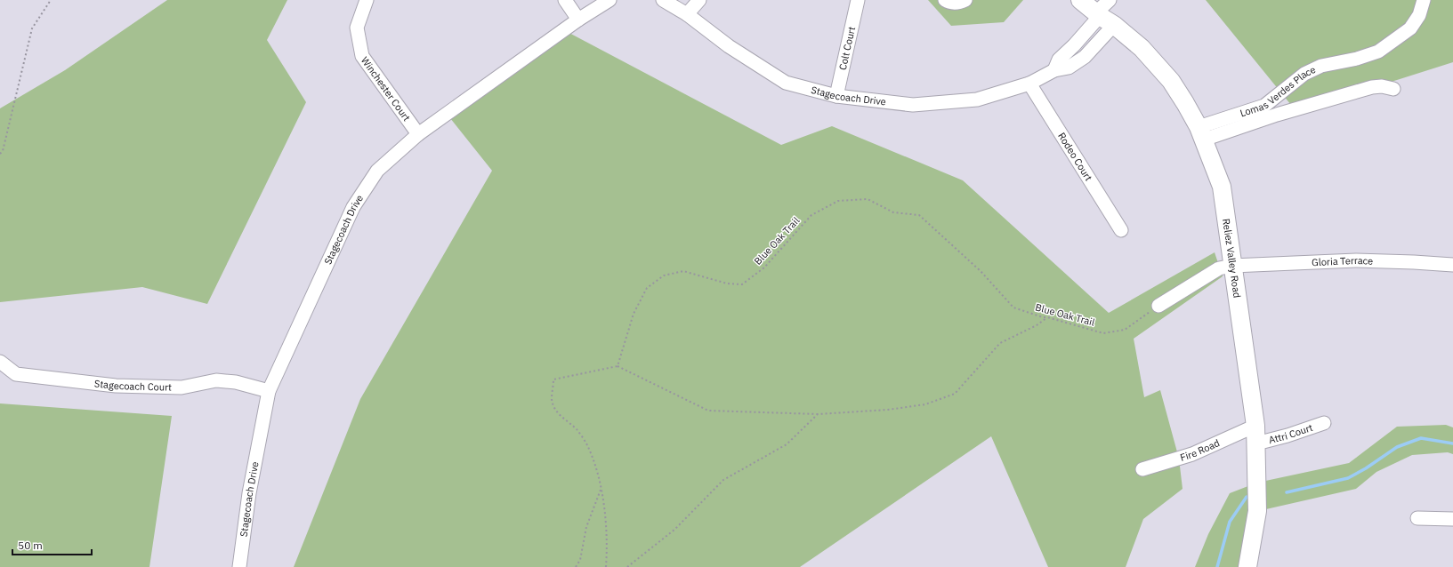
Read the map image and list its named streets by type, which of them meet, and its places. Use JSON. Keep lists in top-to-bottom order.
{
  "streets": {
    "main road": ["Reliez Valley Road"],
    "street": [
      "Colt Court",
      "Winchester Court",
      "Lomas Verdes Place",
      "Stagecoach Drive",
      "Rodeo Court",
      "Gloria Terrace",
      "Stagecoach Court",
      "Attri Court",
      "Fire Road"
    ],
    "path": ["Blue Oak Trail"]
  },
  "crossings": [
    ["Colt Court", "Stagecoach Drive"],
    ["Winchester Court", "Stagecoach Drive"],
    ["Lomas Verdes Place", "Reliez Valley Road"],
    ["Stagecoach Drive", "Rodeo Court"],
    ["Stagecoach Drive", "Reliez Valley Road"],
    ["Stagecoach Drive", "Stagecoach Court"],
    ["Blue Oak Trail", "Gloria Terrace"],
    ["Reliez Valley Road", "Gloria Terrace"],
    ["Reliez Valley Road", "Attri Court"],
    ["Reliez Valley Road", "Fire Road"]
  ],
  "scale_bar": "50 m"
}
